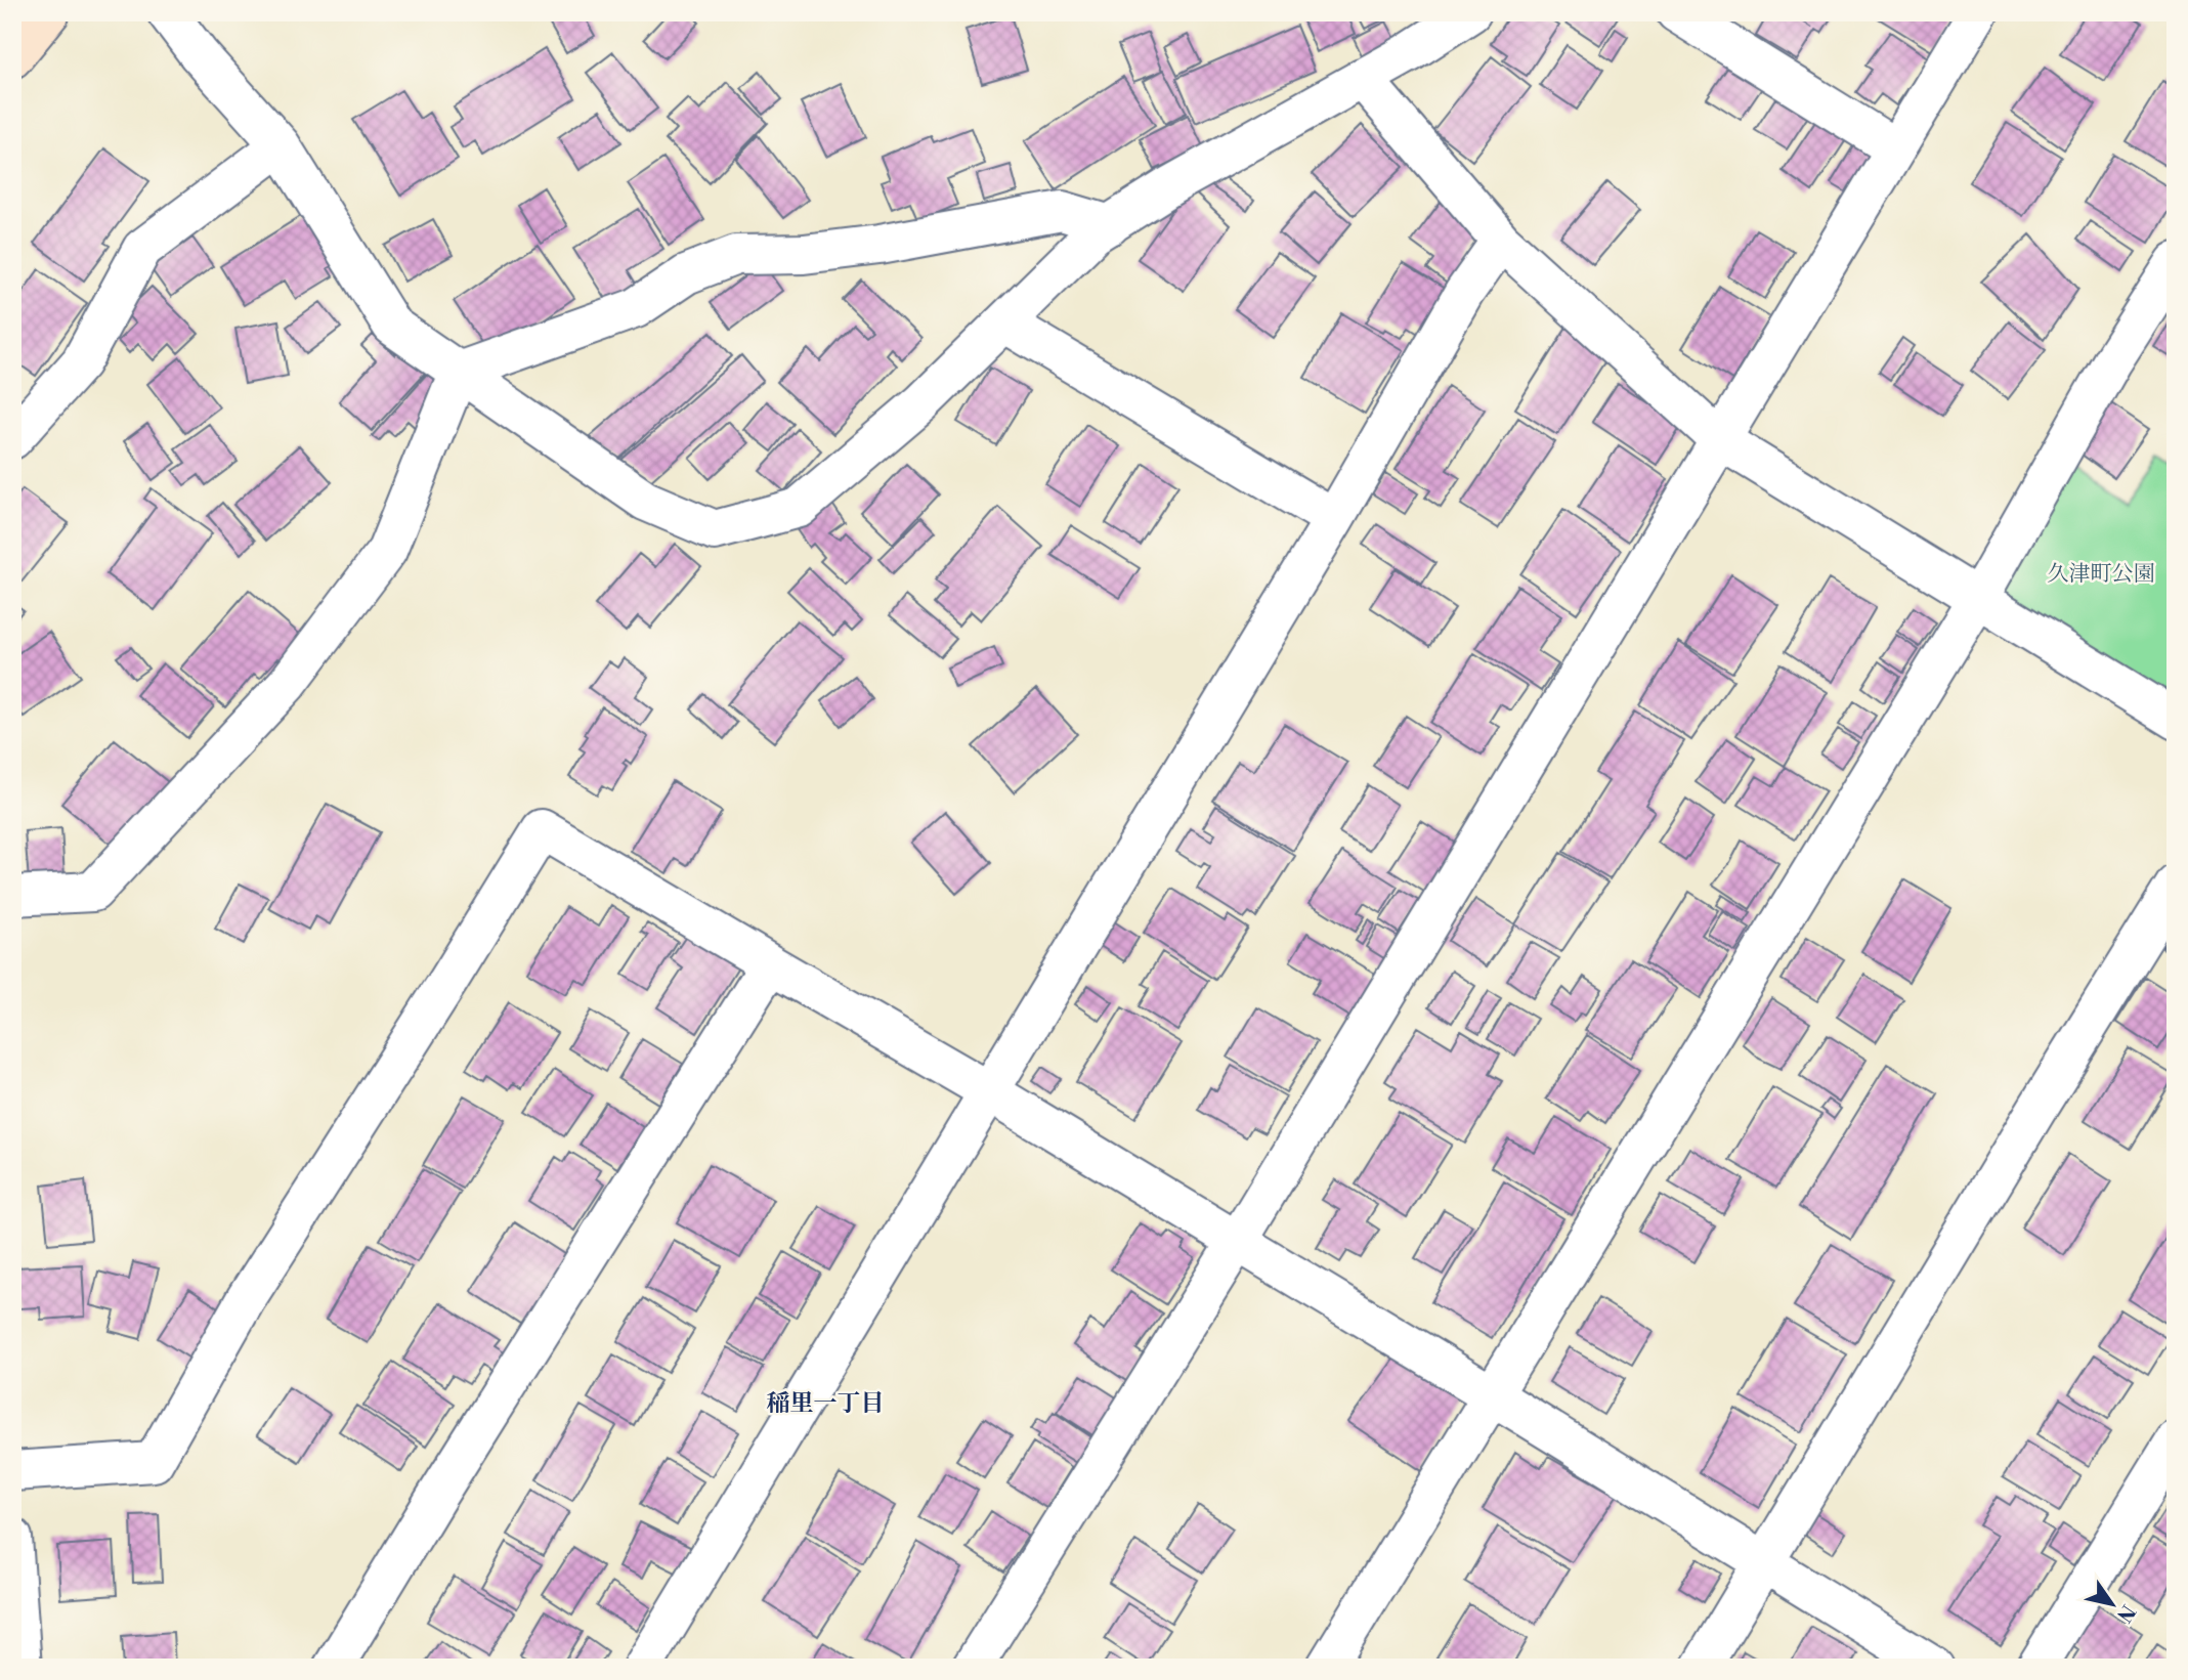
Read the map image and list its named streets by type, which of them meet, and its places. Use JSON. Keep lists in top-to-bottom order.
{
  "districts": ["稲里一丁目"],
  "parks": ["久津町公園"],
  "north": "bottom right"
}
